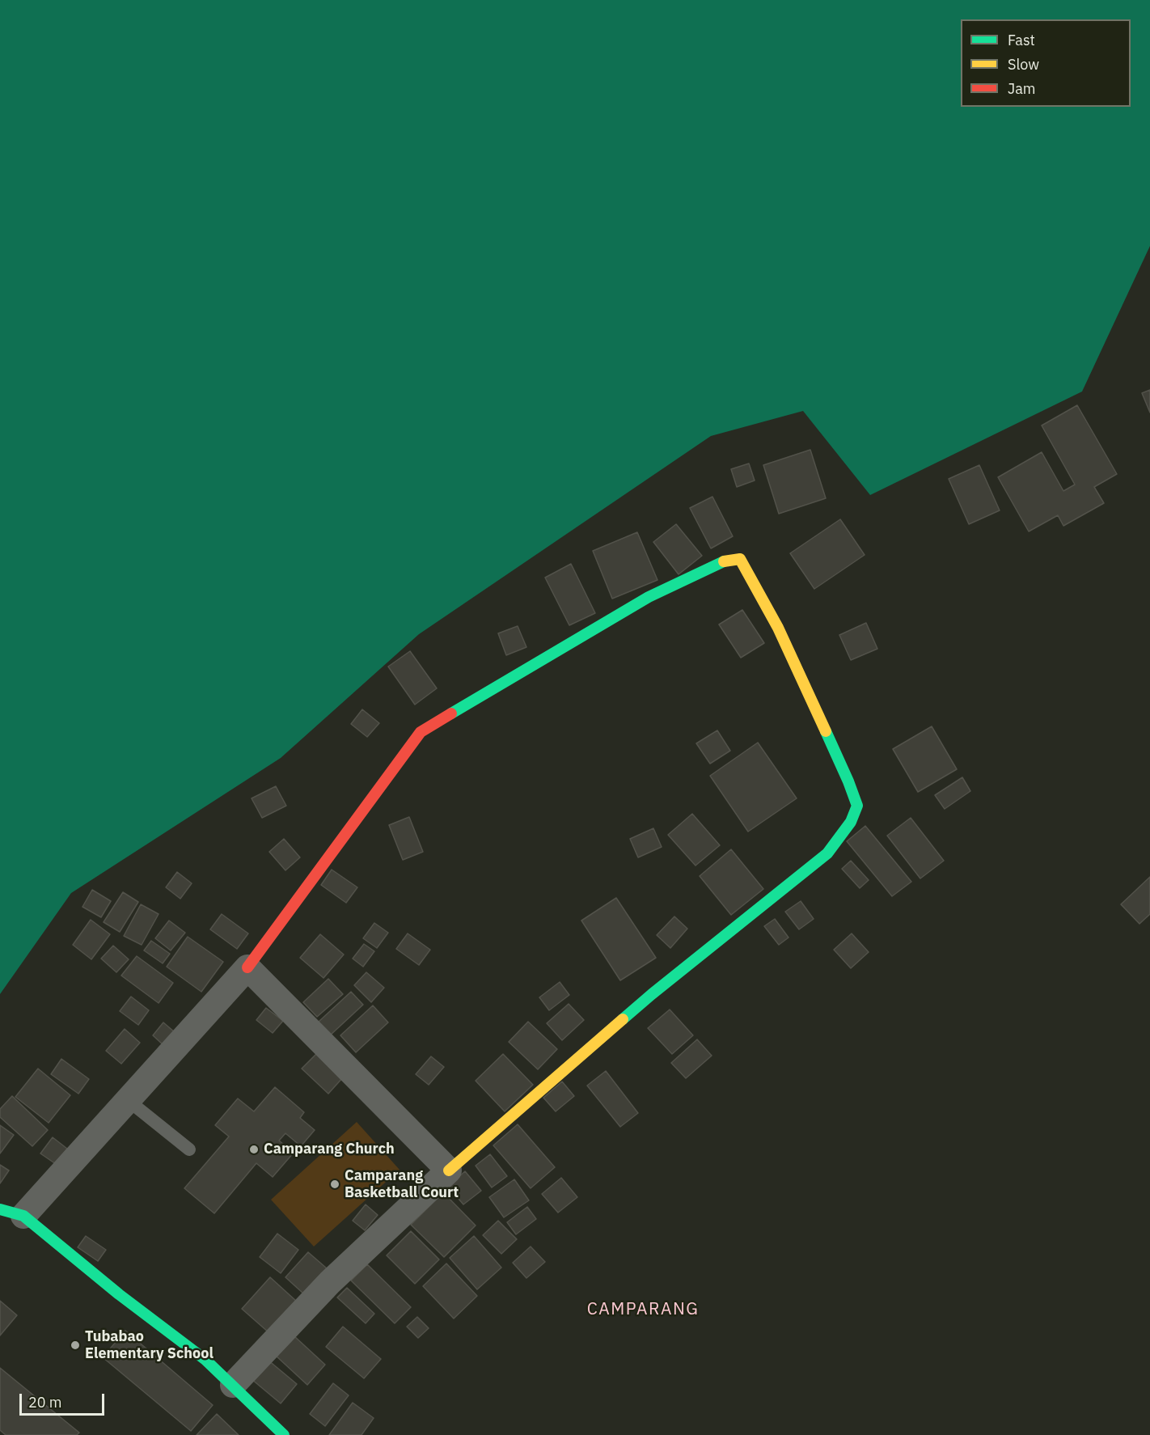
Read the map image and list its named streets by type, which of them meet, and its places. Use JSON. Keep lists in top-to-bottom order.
{
  "districts": ["CAMPARANG"],
  "places": ["Camparang Church", "Camparang Basketball Court", "Tubabao Elementary School"],
  "legend": ["Fast", "Slow", "Jam"],
  "scale_bar": "20 m"
}
